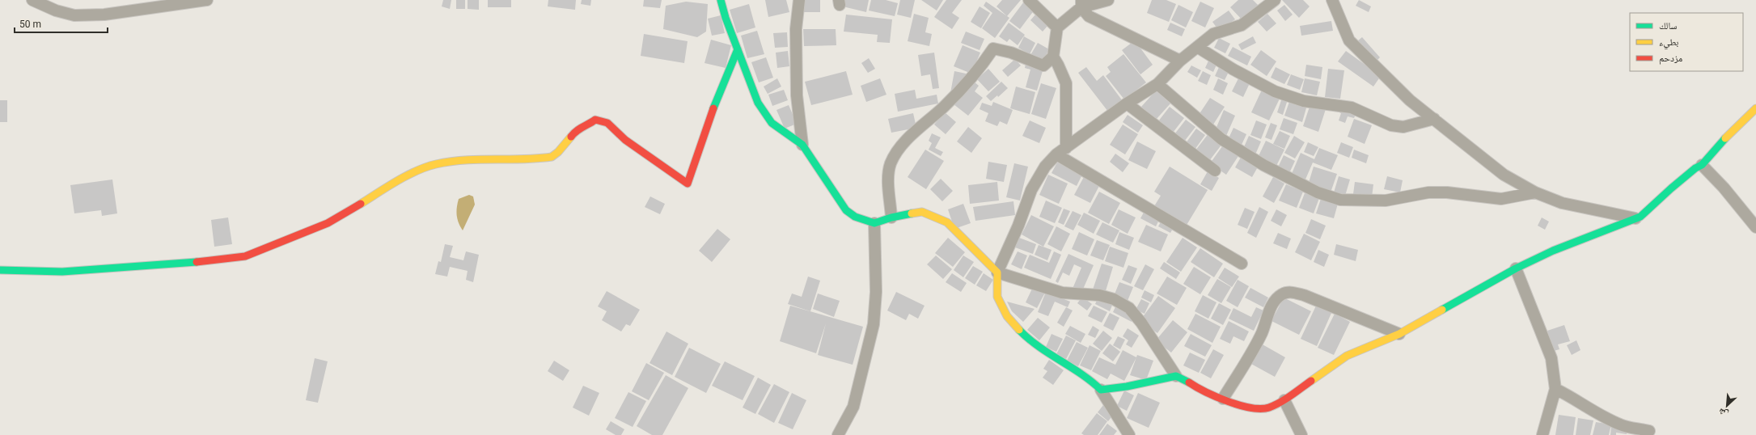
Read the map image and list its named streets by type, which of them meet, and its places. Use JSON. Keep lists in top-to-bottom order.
{
  "legend": ["سالك", "بطيء", "مزدحم"],
  "scale_bar": "50 m",
  "north": "bottom left"
}
